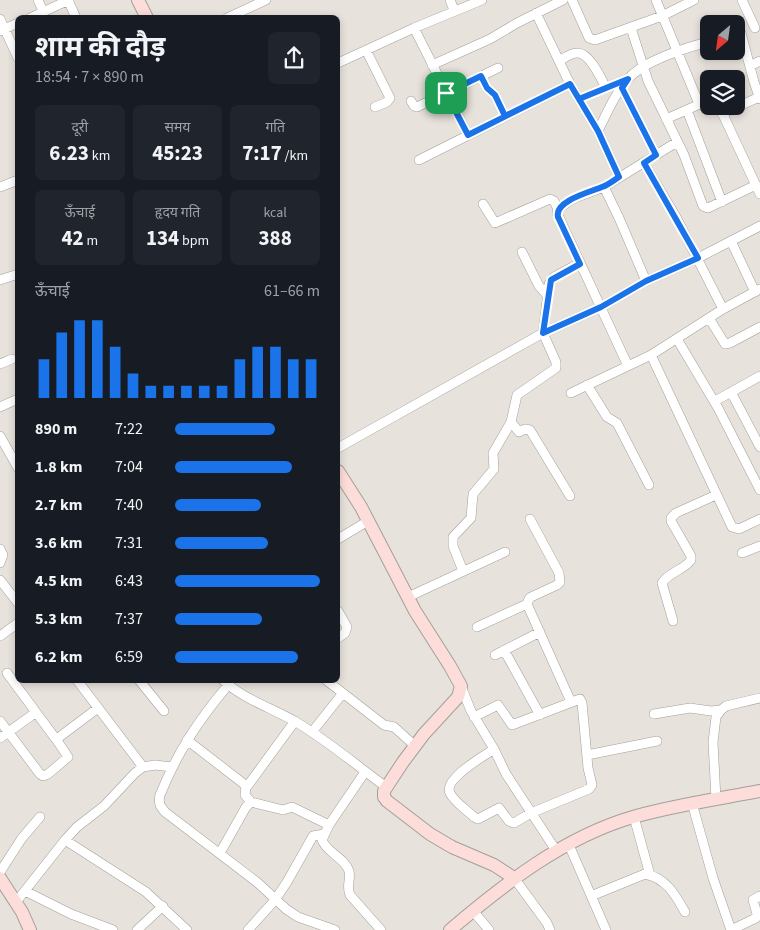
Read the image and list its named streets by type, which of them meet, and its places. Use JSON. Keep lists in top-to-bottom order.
{
  "north": "bottom left",
  "page": {
    "heading": ["शाम की दौड़", "18:54 · 7 × 890 m"],
    "stats": [
      ["दूरी", "6.23 km"],
      ["समय", "45:23"],
      ["गति", "7:17 /km"],
      ["ऊँचाई", "42 m"],
      ["हृदय गति", "134 bpm"],
      ["kcal", "388"]
    ],
    "chart": ["ऊँचाई", "61–66 m"],
    "list": [
      {
        "name": "890 m",
        "note": "7:22"
      },
      {
        "name": "1.8 km",
        "note": "7:04"
      },
      {
        "name": "2.7 km",
        "note": "7:40"
      },
      {
        "name": "3.6 km",
        "note": "7:31"
      },
      {
        "name": "4.5 km",
        "note": "6:43"
      },
      {
        "name": "5.3 km",
        "note": "7:37"
      },
      {
        "name": "6.2 km",
        "note": "6:59"
      }
    ]
  }
}
